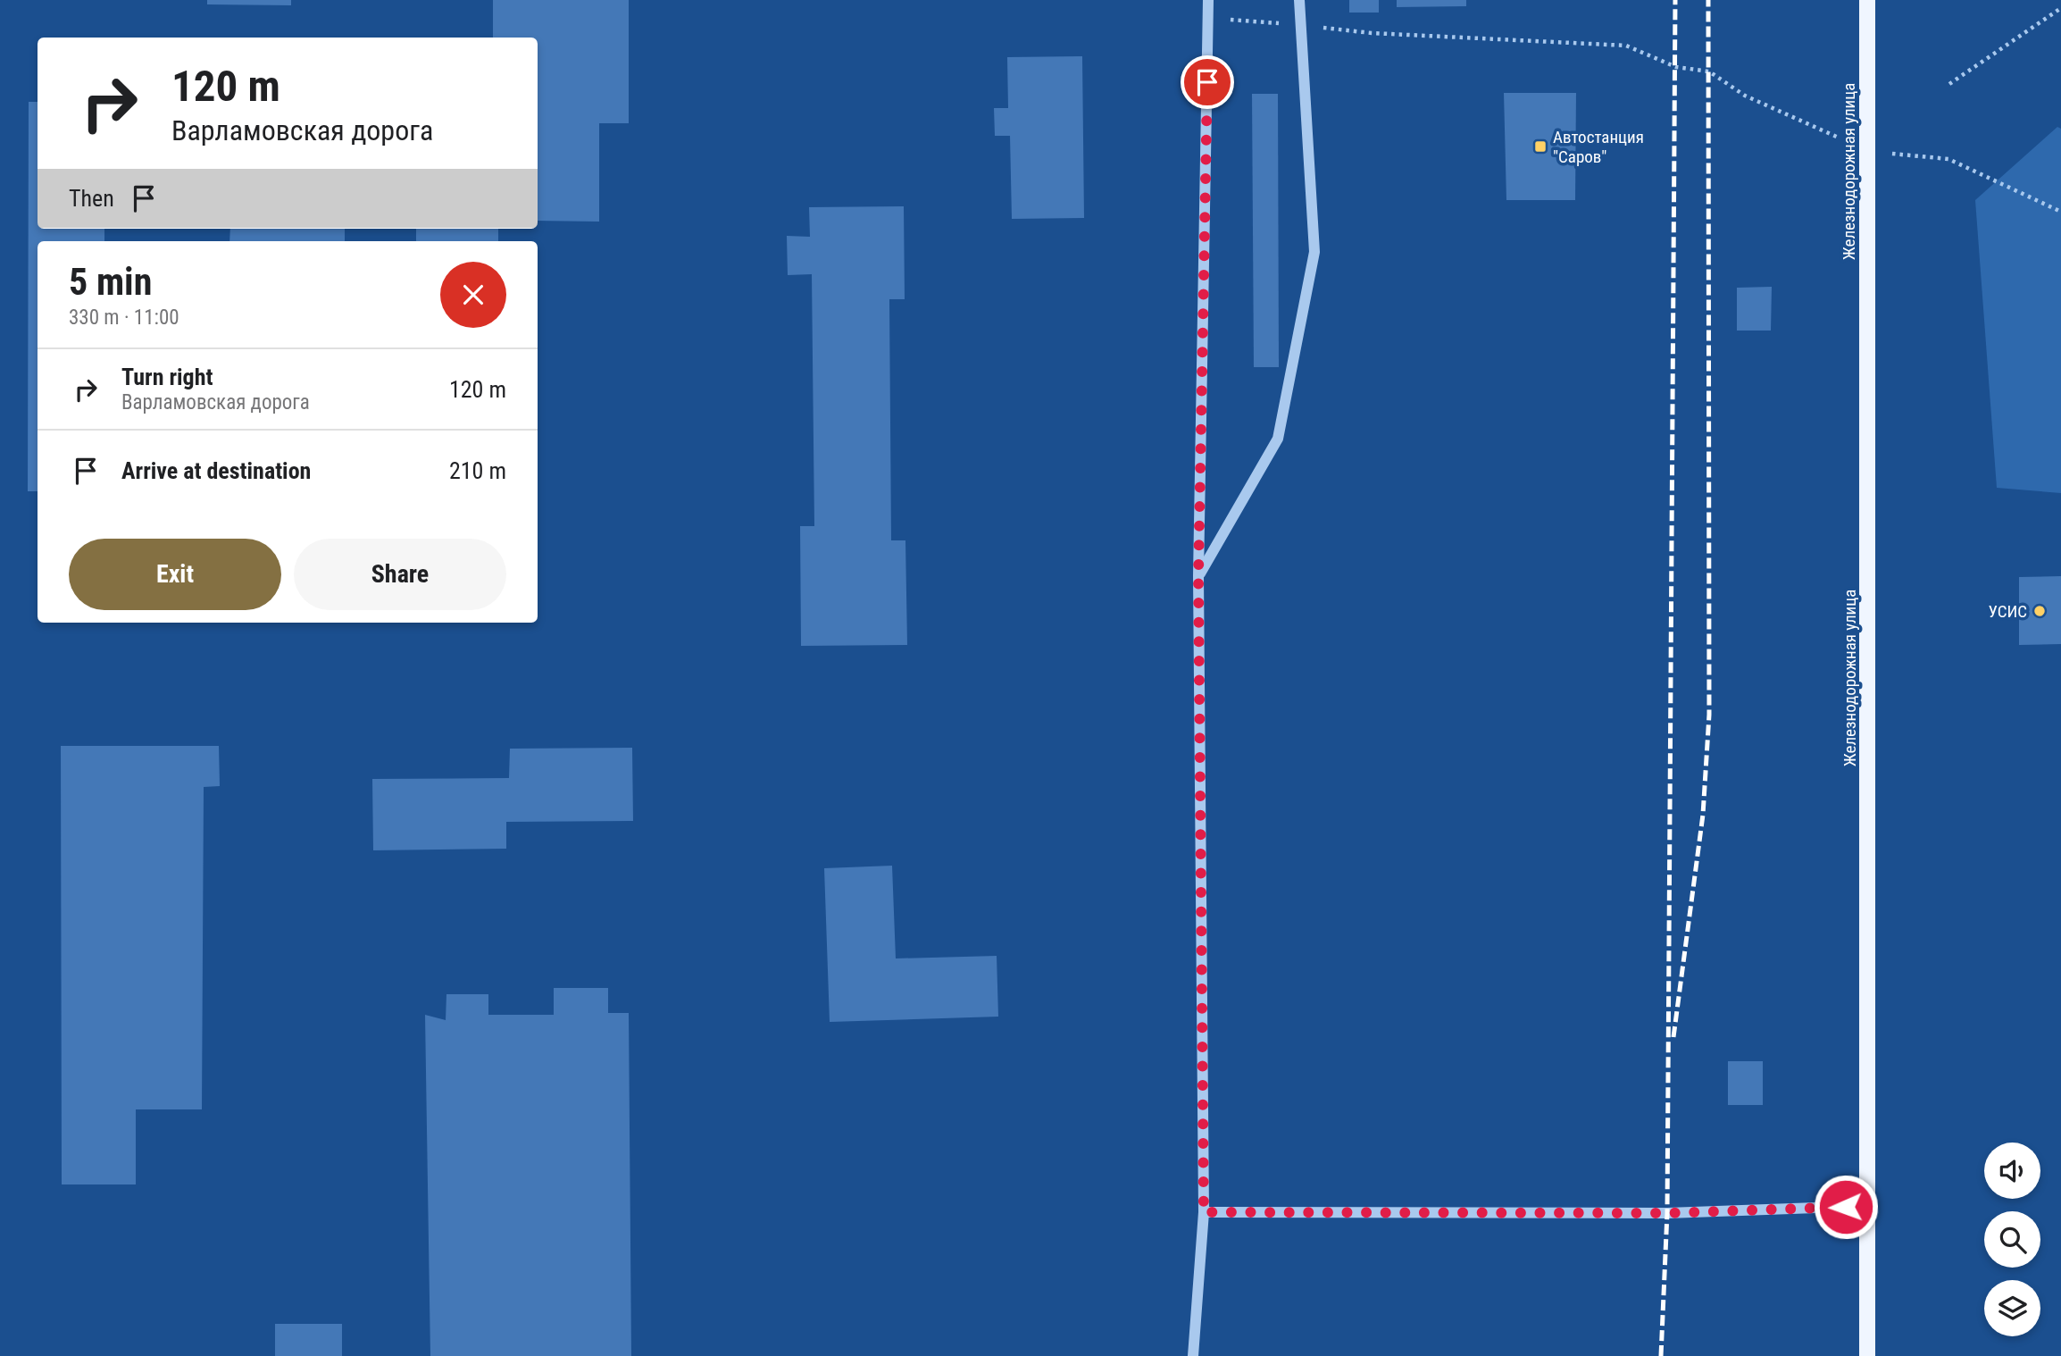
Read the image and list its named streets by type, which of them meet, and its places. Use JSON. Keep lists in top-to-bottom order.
{
  "streets": {
    "main road": ["Железнодорожная улица"]
  },
  "places": {
    "transit": ["Автостанция \"Саров\""],
    "other": ["УСИС"]
  },
  "page": {
    "turn": ["120 m", "Варламовская дорога"],
    "then": "Then",
    "heading": ["5 min", "330 m · 11:00"],
    "list": [
      {
        "name": "Turn right",
        "note": "Варламовская дорога",
        "value": "120 m"
      },
      {
        "name": "Arrive at destination",
        "value": "210 m"
      }
    ],
    "buttons": ["Exit", "Share"]
  }
}
